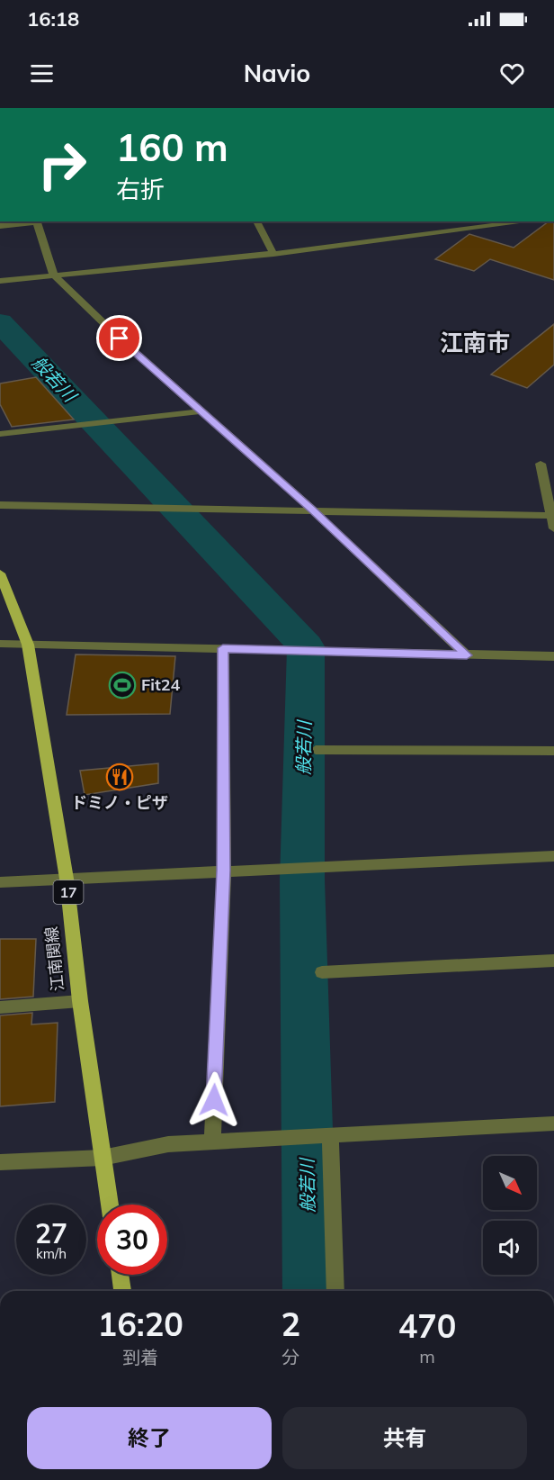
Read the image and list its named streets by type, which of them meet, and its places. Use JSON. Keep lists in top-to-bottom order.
{
  "streets": {
    "main road": ["17", "江南関線"]
  },
  "districts": ["江南市"],
  "water": ["般若川"],
  "places": {
    "sports": ["Fit24"],
    "restaurant": ["ドミノ・ピザ"]
  },
  "north": "bottom right",
  "page": {
    "status": "16:18",
    "header": "Navio",
    "turn": ["160 m", "右折"],
    "speed": "27 km/h",
    "limit": "30",
    "eta": [
      "16:20",
      "到着",
      "2",
      "分",
      "470",
      "m"
    ],
    "buttons": ["終了", "共有"]
  }
}
